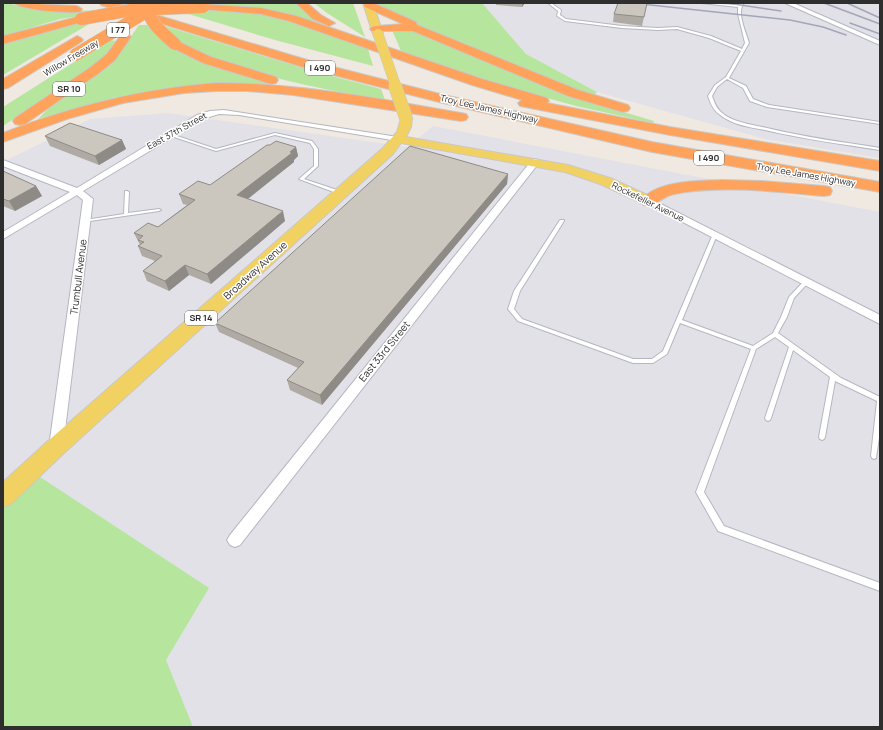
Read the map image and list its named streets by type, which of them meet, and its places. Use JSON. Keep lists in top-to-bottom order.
{
  "streets": {
    "highway": [
      "I 77",
      "Willow Freeway",
      "I 490",
      "SR 10",
      "Troy Lee James Highway"
    ],
    "main road": ["Rockefeller Avenue", "Broadway Avenue", "SR 14"],
    "street": ["East 37th Street", "Trumbull Avenue", "East 33rd Street"]
  },
  "crossings": [
    ["East 37th Street", "Rockefeller Avenue"],
    ["East 37th Street", "Broadway Avenue"],
    ["East 37th Street", "Trumbull Avenue"],
    ["Rockefeller Avenue", "Broadway Avenue"],
    ["Rockefeller Avenue", "East 33rd Street"],
    ["Broadway Avenue", "Trumbull Avenue"]
  ]
}
